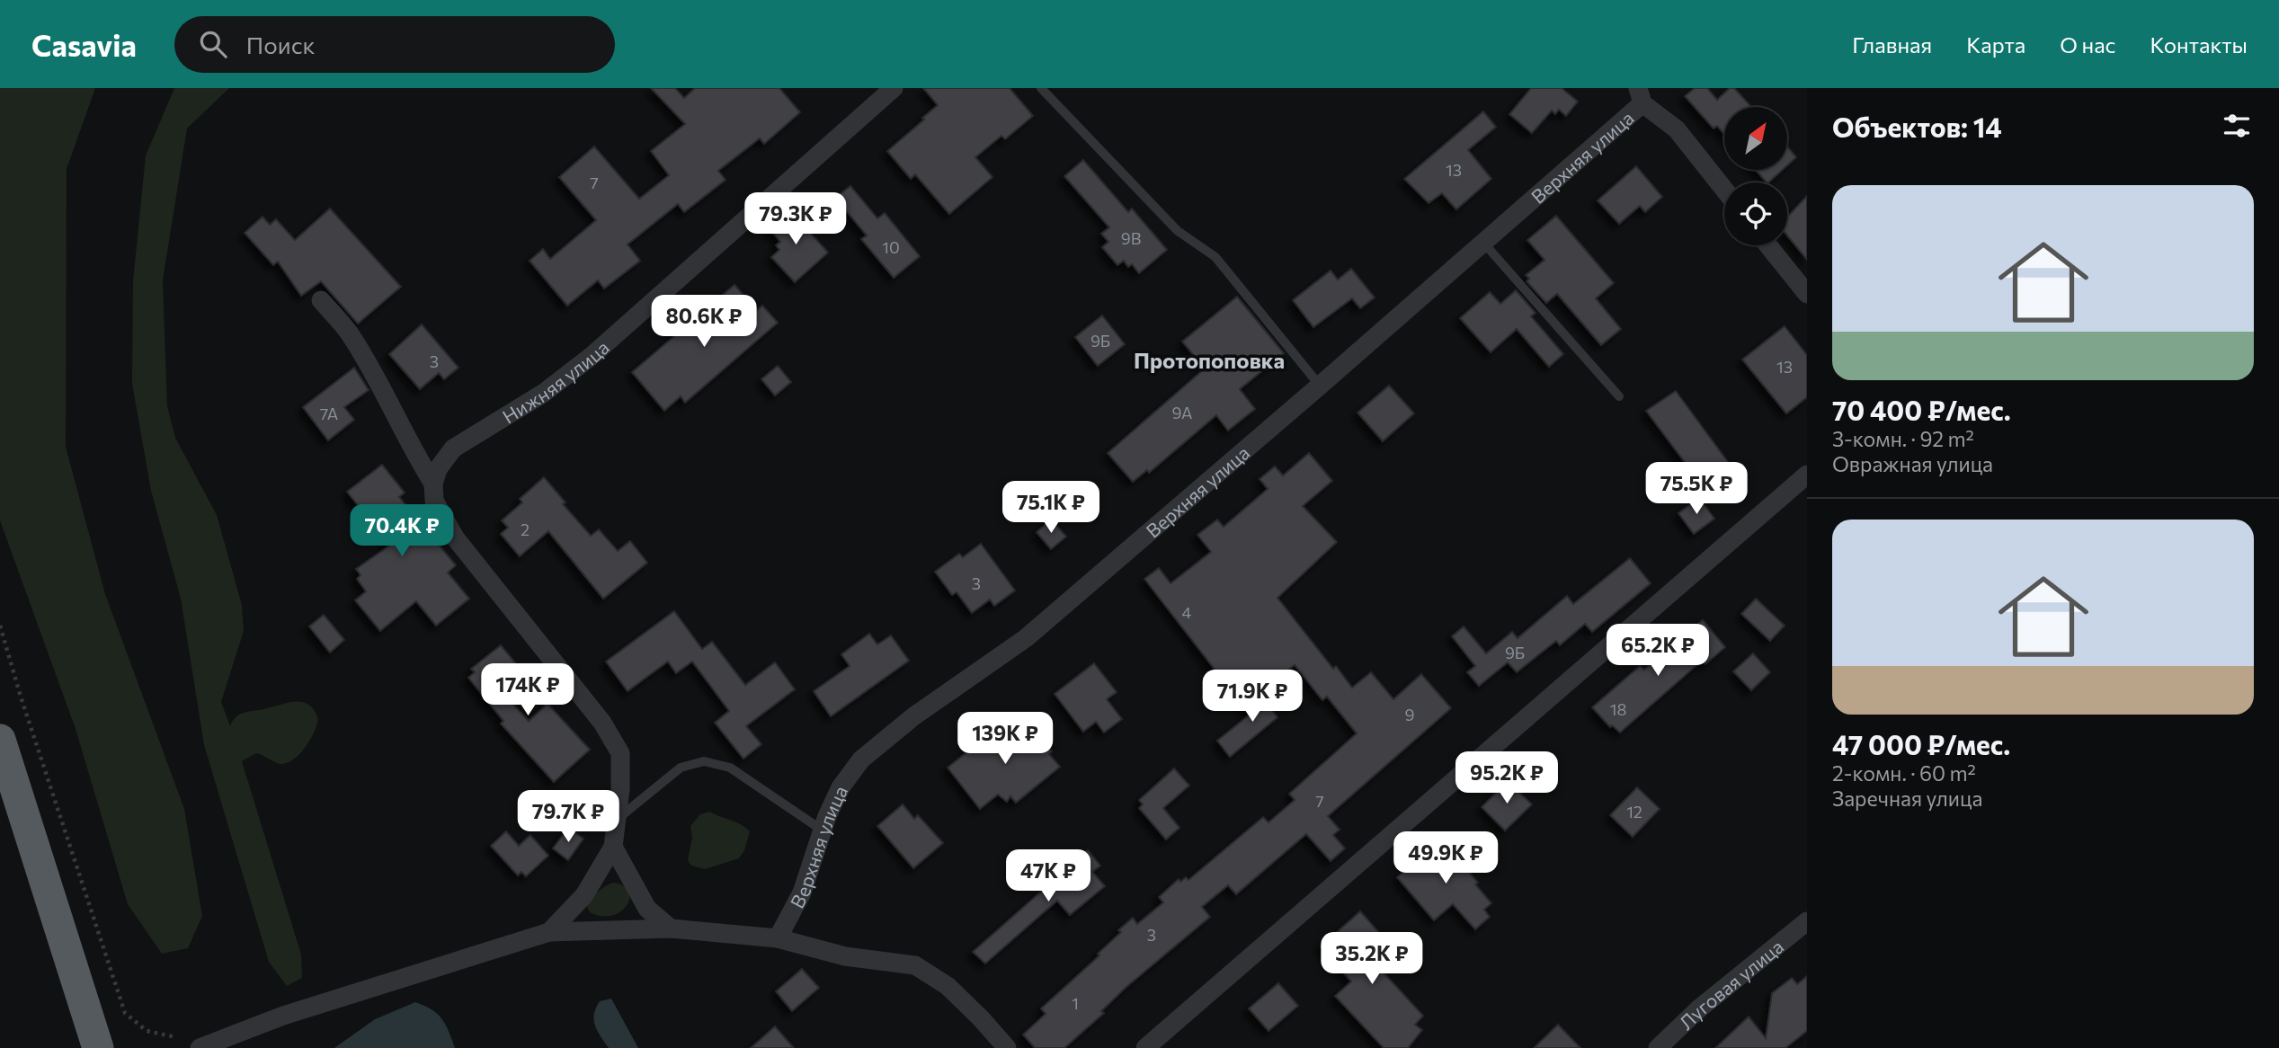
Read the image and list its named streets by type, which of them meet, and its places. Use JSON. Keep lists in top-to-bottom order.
{
  "streets": {
    "street": ["Верхняя улица", "Нижняя улица", "Луговая улица"]
  },
  "districts": ["Протопоповка"],
  "house_numbers": [
    "13",
    "7",
    "9В",
    "10",
    "9Б",
    "3",
    "13",
    "9А",
    "7А",
    "2",
    "3",
    "4",
    "9Б",
    "18",
    "9",
    "7",
    "12",
    "3",
    "1"
  ],
  "north": "top right",
  "page": {
    "header": "Casavia",
    "search": "Поиск",
    "nav": [
      "Главная",
      "Карта",
      "О нас",
      "Контакты"
    ],
    "heading": "Объектов: 14",
    "list": [
      {
        "name": "70 400 ₽/мес.",
        "note": "3-комн. · 92 m² · Овражная улица"
      },
      {
        "name": "47 000 ₽/мес.",
        "note": "2-комн. · 60 m² · Заречная улица"
      }
    ],
    "price": [
      "79.3K ₽",
      "80.6K ₽",
      "75.5K ₽",
      "75.1K ₽",
      "70.4K ₽",
      "65.2K ₽",
      "174K ₽",
      "71.9K ₽",
      "139K ₽",
      "95.2K ₽",
      "79.7K ₽",
      "49.9K ₽",
      "47K ₽",
      "35.2K ₽"
    ]
  }
}
